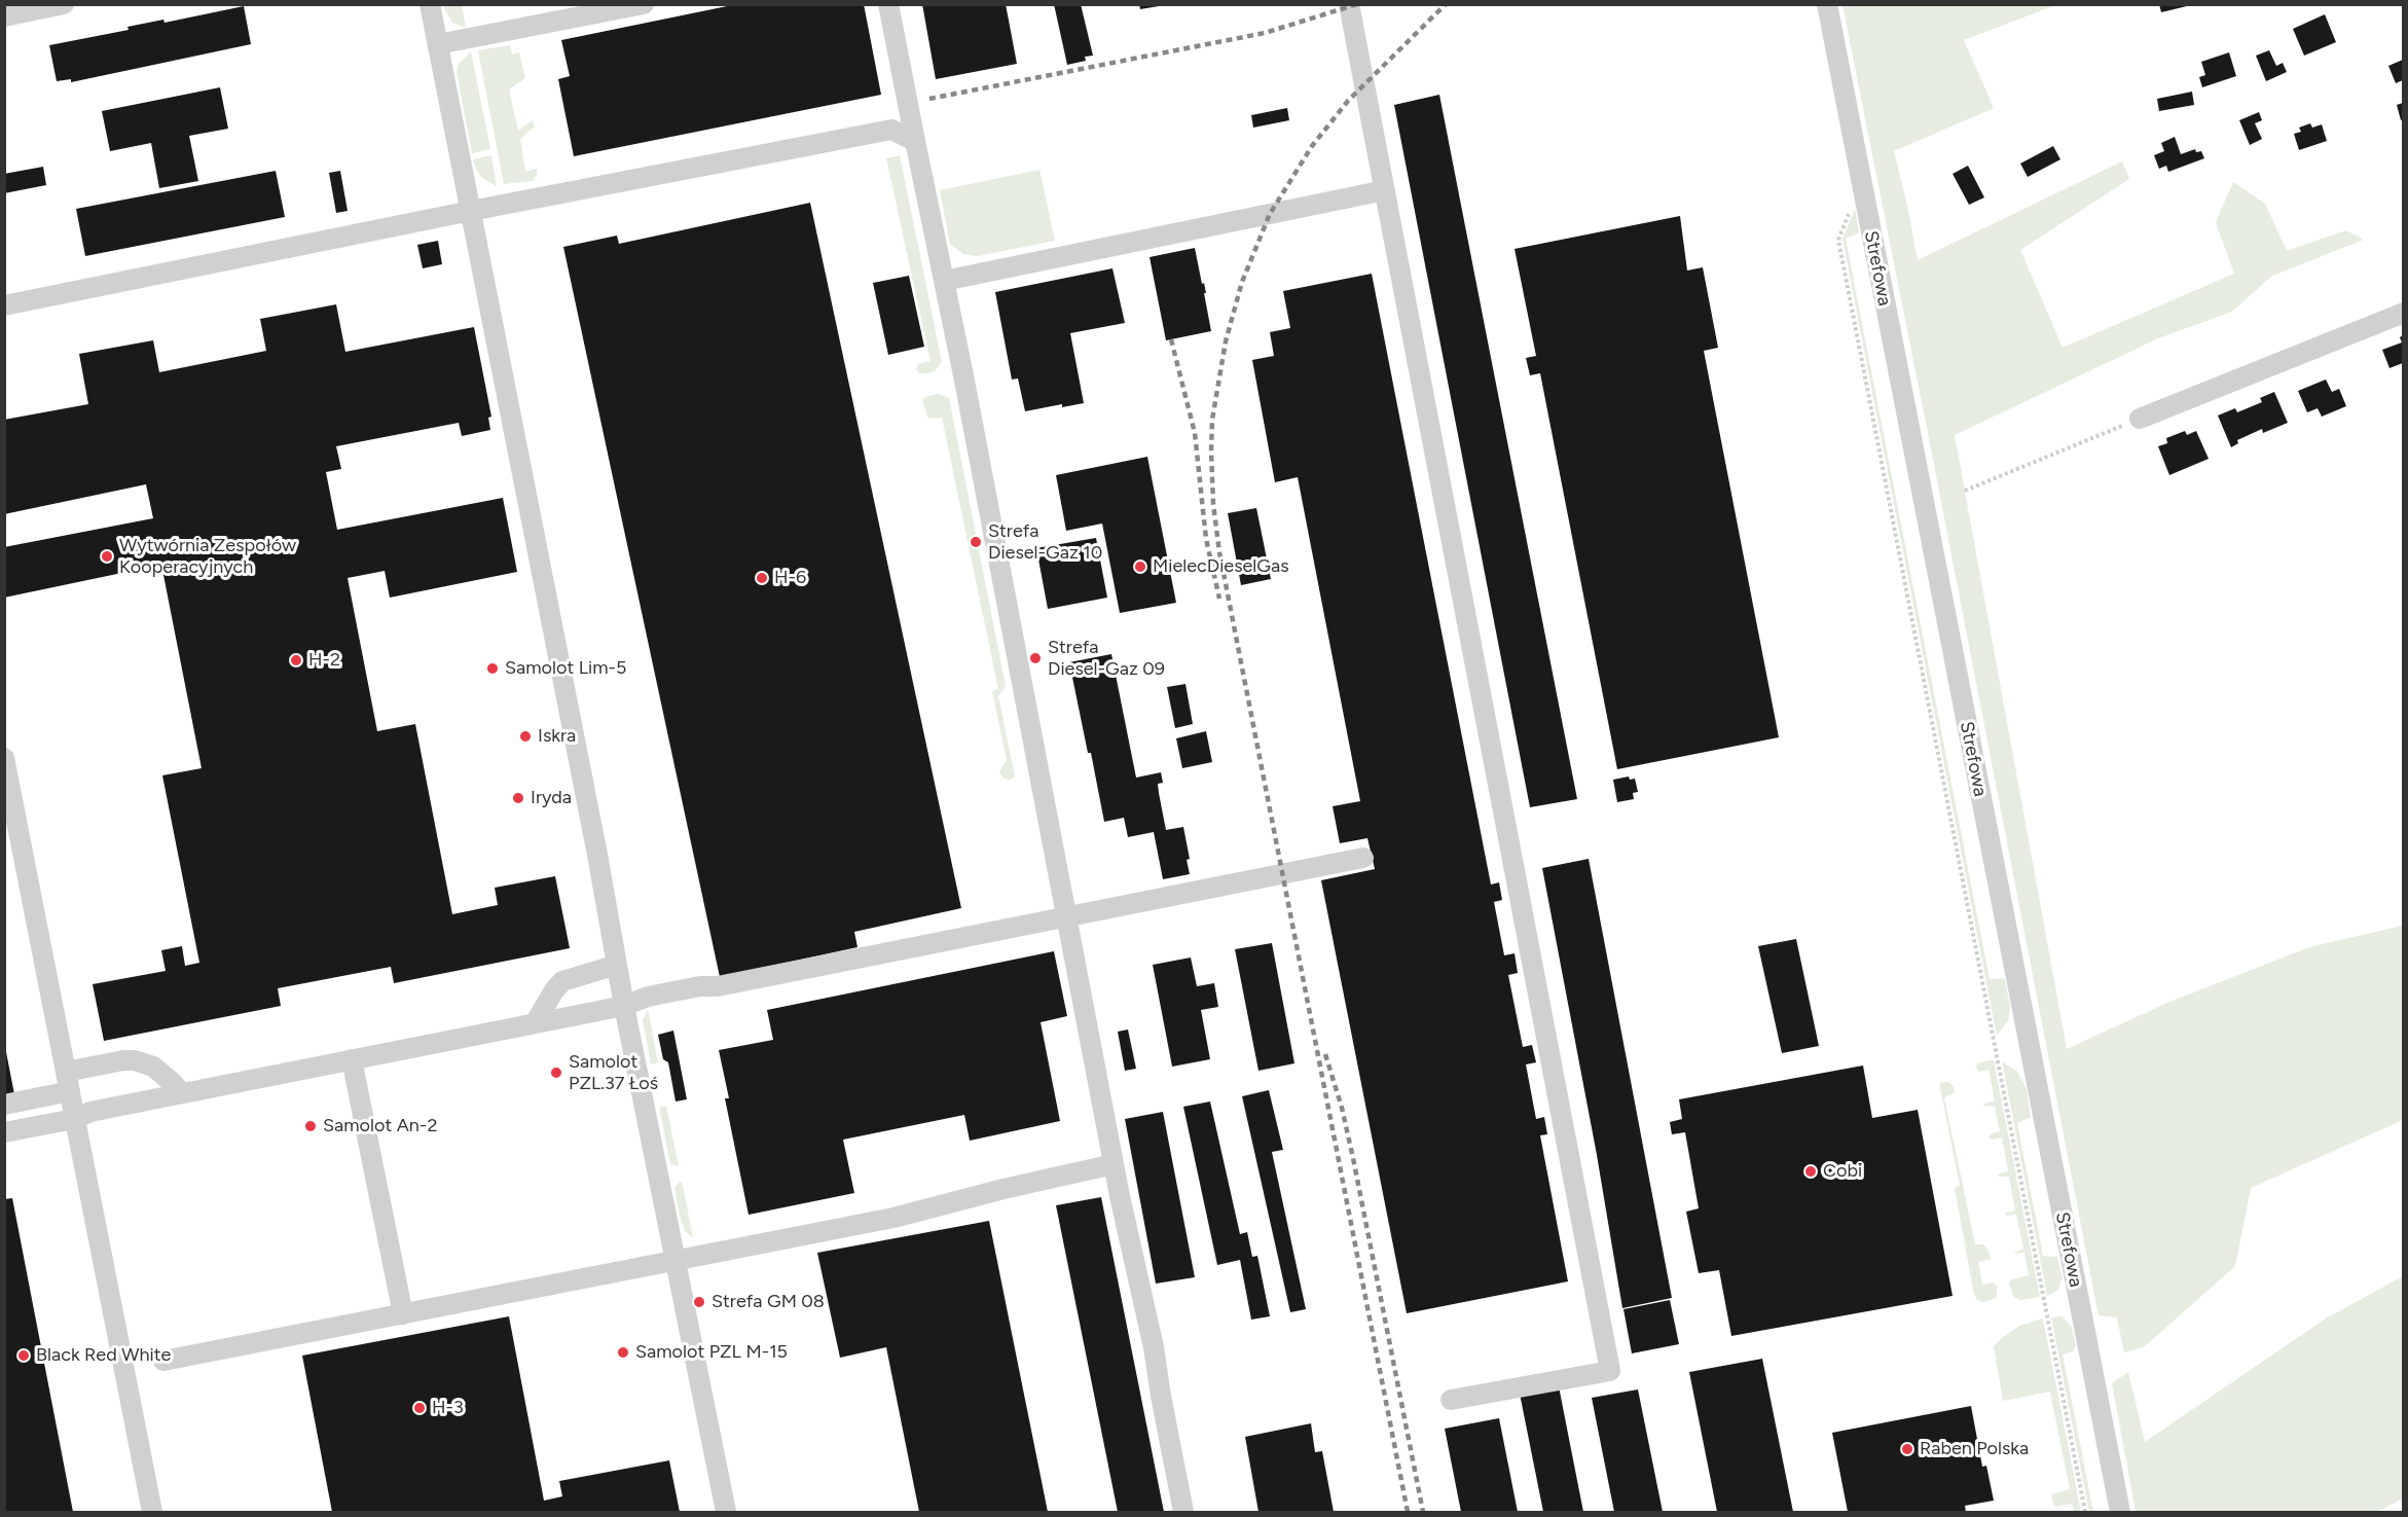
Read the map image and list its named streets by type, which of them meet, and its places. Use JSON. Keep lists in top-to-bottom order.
{
  "streets": {
    "street": ["Strefowa"]
  },
  "places": [
    "Strefa Diesel-Gaz 10",
    "Wytwórnia Zespołów Kooperacyjnych",
    "MielecDieselGas",
    "H-6",
    "Strefa Diesel-Gaz 09",
    "H-2",
    "Samolot Lim-5",
    "Iskra",
    "Iryda",
    "Samolot PZL.37 Łoś",
    "Samolot An-2",
    "Cobi",
    "Strefa GM 08",
    "Samolot PZL M-15",
    "Black Red White",
    "H-3",
    "Raben Polska"
  ]
}
